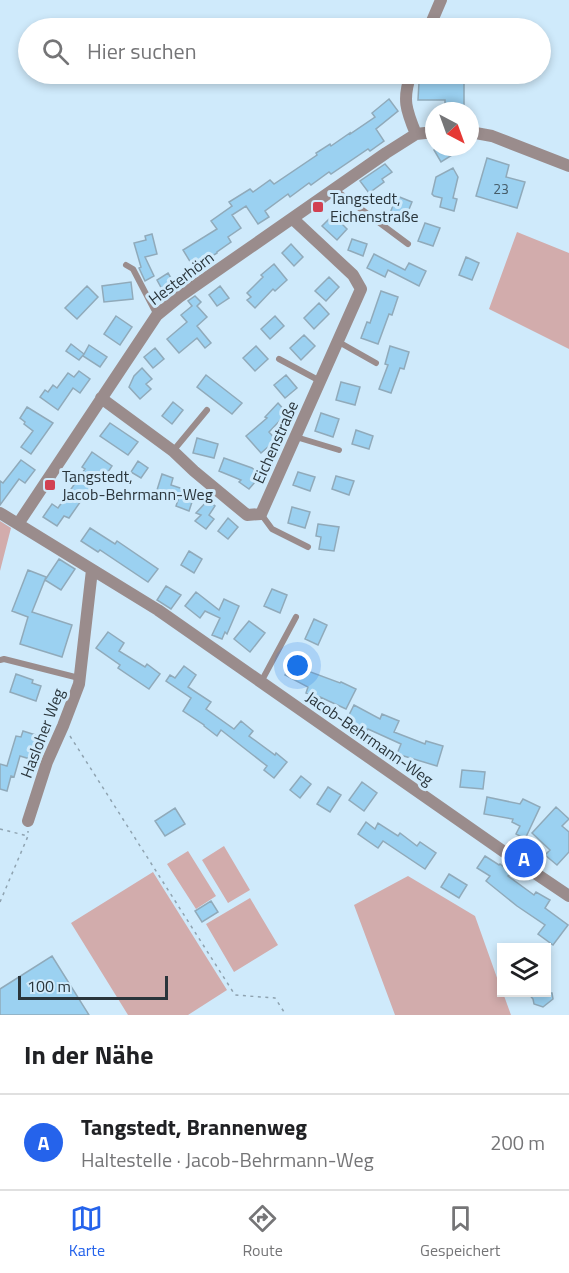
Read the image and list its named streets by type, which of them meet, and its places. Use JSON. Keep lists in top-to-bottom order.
{
  "streets": {
    "street": [
      "Hesterhörn",
      "Eichenstraße",
      "Hasloher Weg",
      "Jacob-Behrmann-Weg"
    ]
  },
  "crossings": [
    ["Hesterhörn", "Eichenstraße"],
    ["Hesterhörn", "Jacob-Behrmann-Weg"],
    ["Hasloher Weg", "Jacob-Behrmann-Weg"]
  ],
  "places": {
    "transit": ["Tangstedt, Eichenstraße", "Tangstedt, Jacob-Behrmann-Weg"]
  },
  "house_numbers": ["23"],
  "scale_bar": "100 m",
  "north": "bottom right",
  "page": {
    "search": "Hier suchen",
    "pins": "A",
    "scale": "100 m",
    "heading": "In der Nähe",
    "list": [
      {
        "mark": "A",
        "name": "Tangstedt, Brannenweg",
        "note": "Haltestelle · Jacob-Behrmann-Weg",
        "value": "200 m"
      }
    ],
    "nav": ["Karte", "Route", "Gespeichert"]
  }
}
